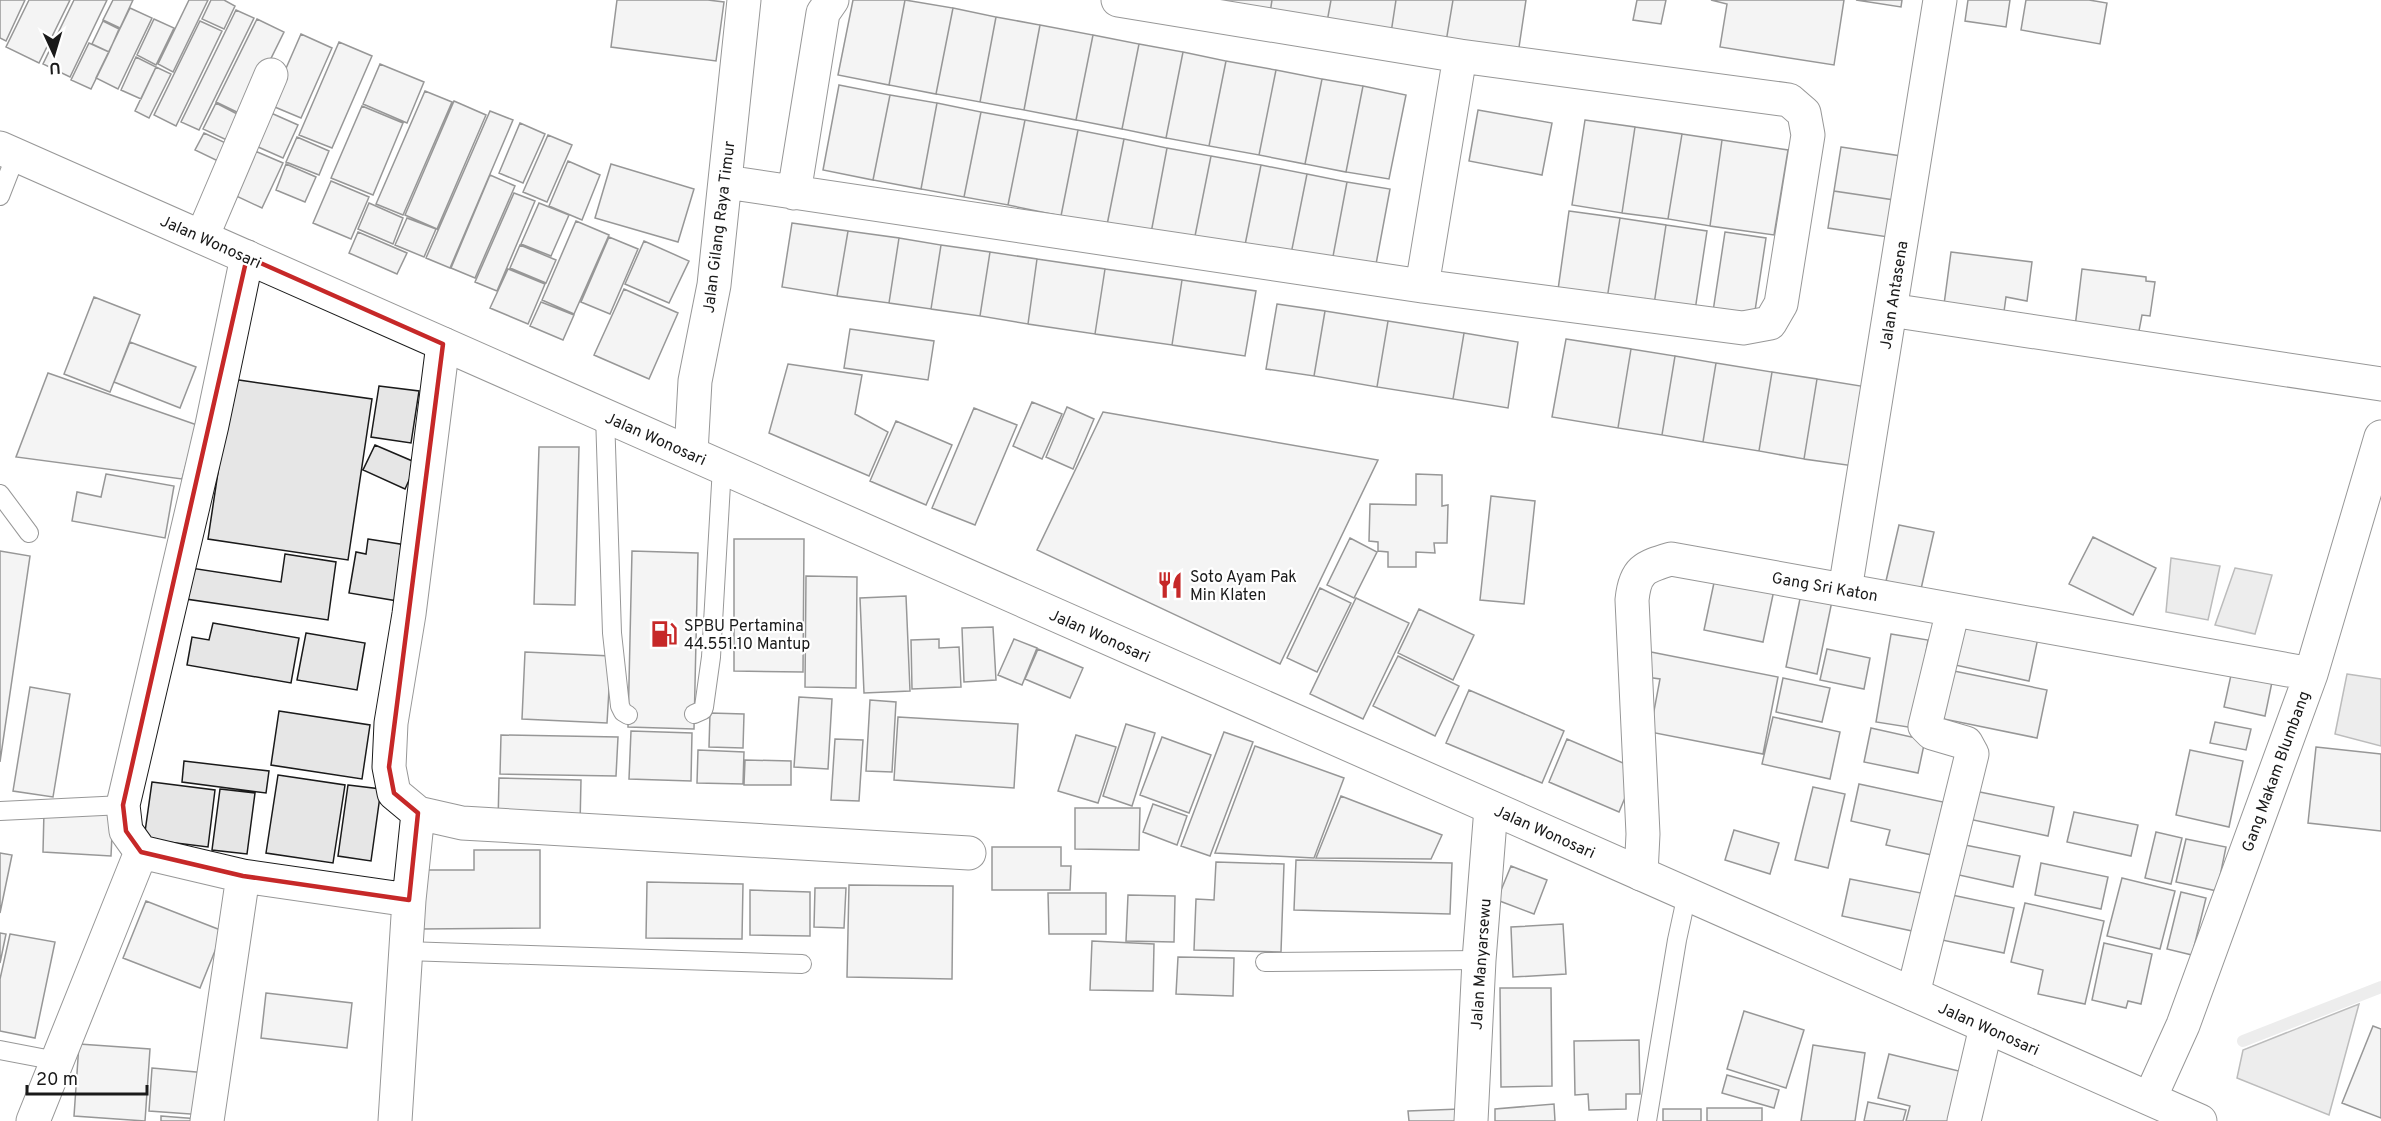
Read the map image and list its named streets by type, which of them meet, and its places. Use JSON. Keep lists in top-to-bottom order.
{
  "streets": {
    "main road": [
      "Jalan Gilang Raya Timur",
      "Jalan Wonosari",
      "Jalan Antasena",
      "Gang Sri Katon",
      "Gang Makam Blumbang",
      "Jalan Manyarsewu"
    ]
  },
  "crossings": [
    ["Jalan Gilang Raya Timur", "Jalan Wonosari"],
    ["Jalan Wonosari", "Gang Sri Katon"],
    ["Jalan Wonosari", "Gang Makam Blumbang"],
    ["Jalan Wonosari", "Jalan Manyarsewu"],
    ["Jalan Antasena", "Gang Sri Katon"],
    ["Gang Sri Katon", "Gang Makam Blumbang"]
  ],
  "places": {
    "restaurant": ["Soto Ayam Pak Min Klaten"],
    "fuel station": ["SPBU Pertamina 44.551.10 Mantup"]
  },
  "scale_bar": "20 m",
  "north": "bottom"
}
